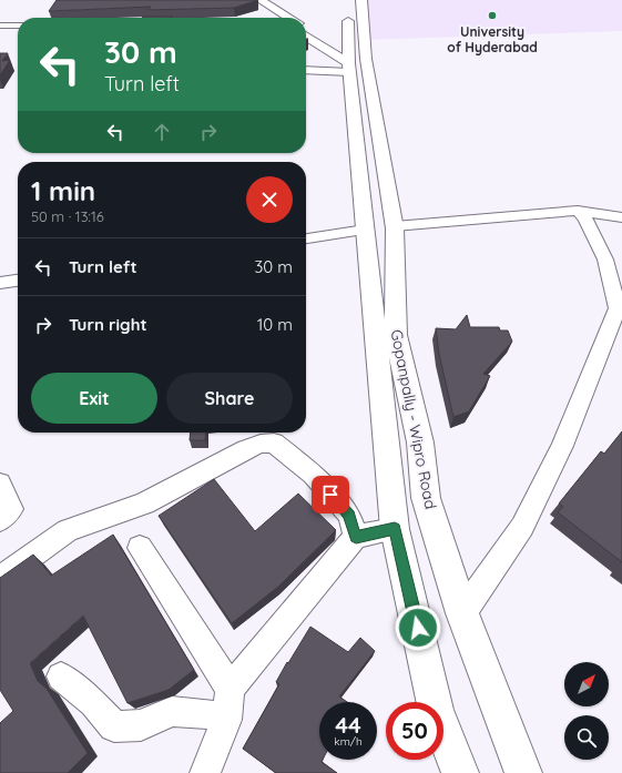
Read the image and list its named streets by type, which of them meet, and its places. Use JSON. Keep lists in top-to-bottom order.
{
  "streets": {
    "main road": ["Gopanpally - Wipro Road"]
  },
  "places": ["University of Hyderabad"],
  "north": "top right",
  "page": {
    "turn": ["30 m", "Turn left"],
    "heading": ["1 min", "50 m · 13:16"],
    "list": [
      {
        "name": "Turn left",
        "value": "30 m"
      },
      {
        "name": "Turn right",
        "value": "10 m"
      }
    ],
    "buttons": ["Exit", "Share"],
    "speed": "44 km/h",
    "limit": "50"
  }
}
